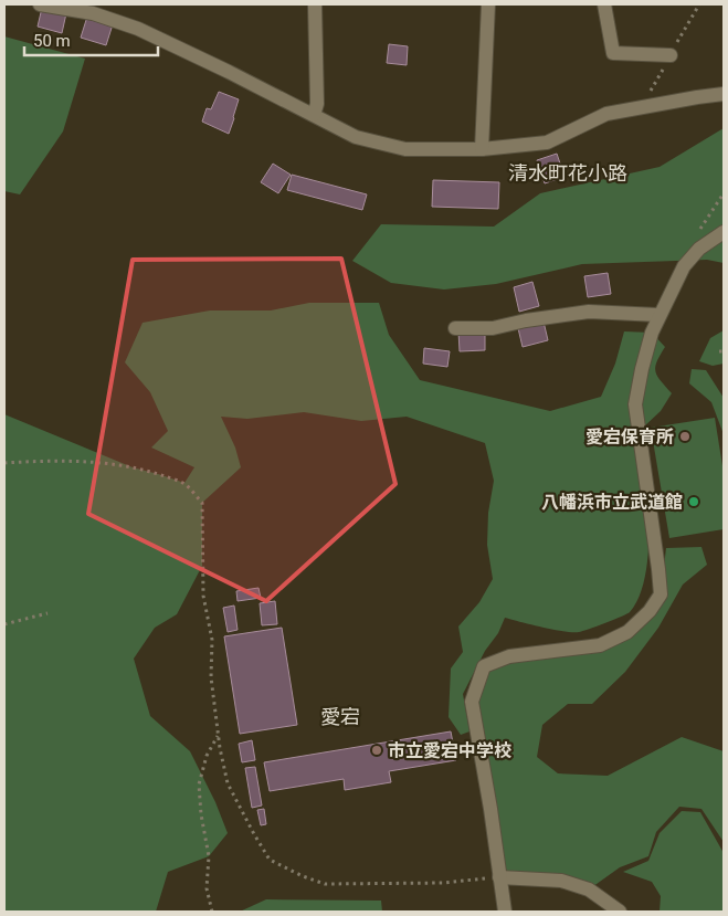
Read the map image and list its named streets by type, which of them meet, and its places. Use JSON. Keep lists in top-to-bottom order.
{
  "districts": ["清水町花小路", "愛宕"],
  "places": ["愛宕保育所", "八幡浜市立武道館", "市立愛宕中学校"],
  "scale_bar": "50 m"
}
